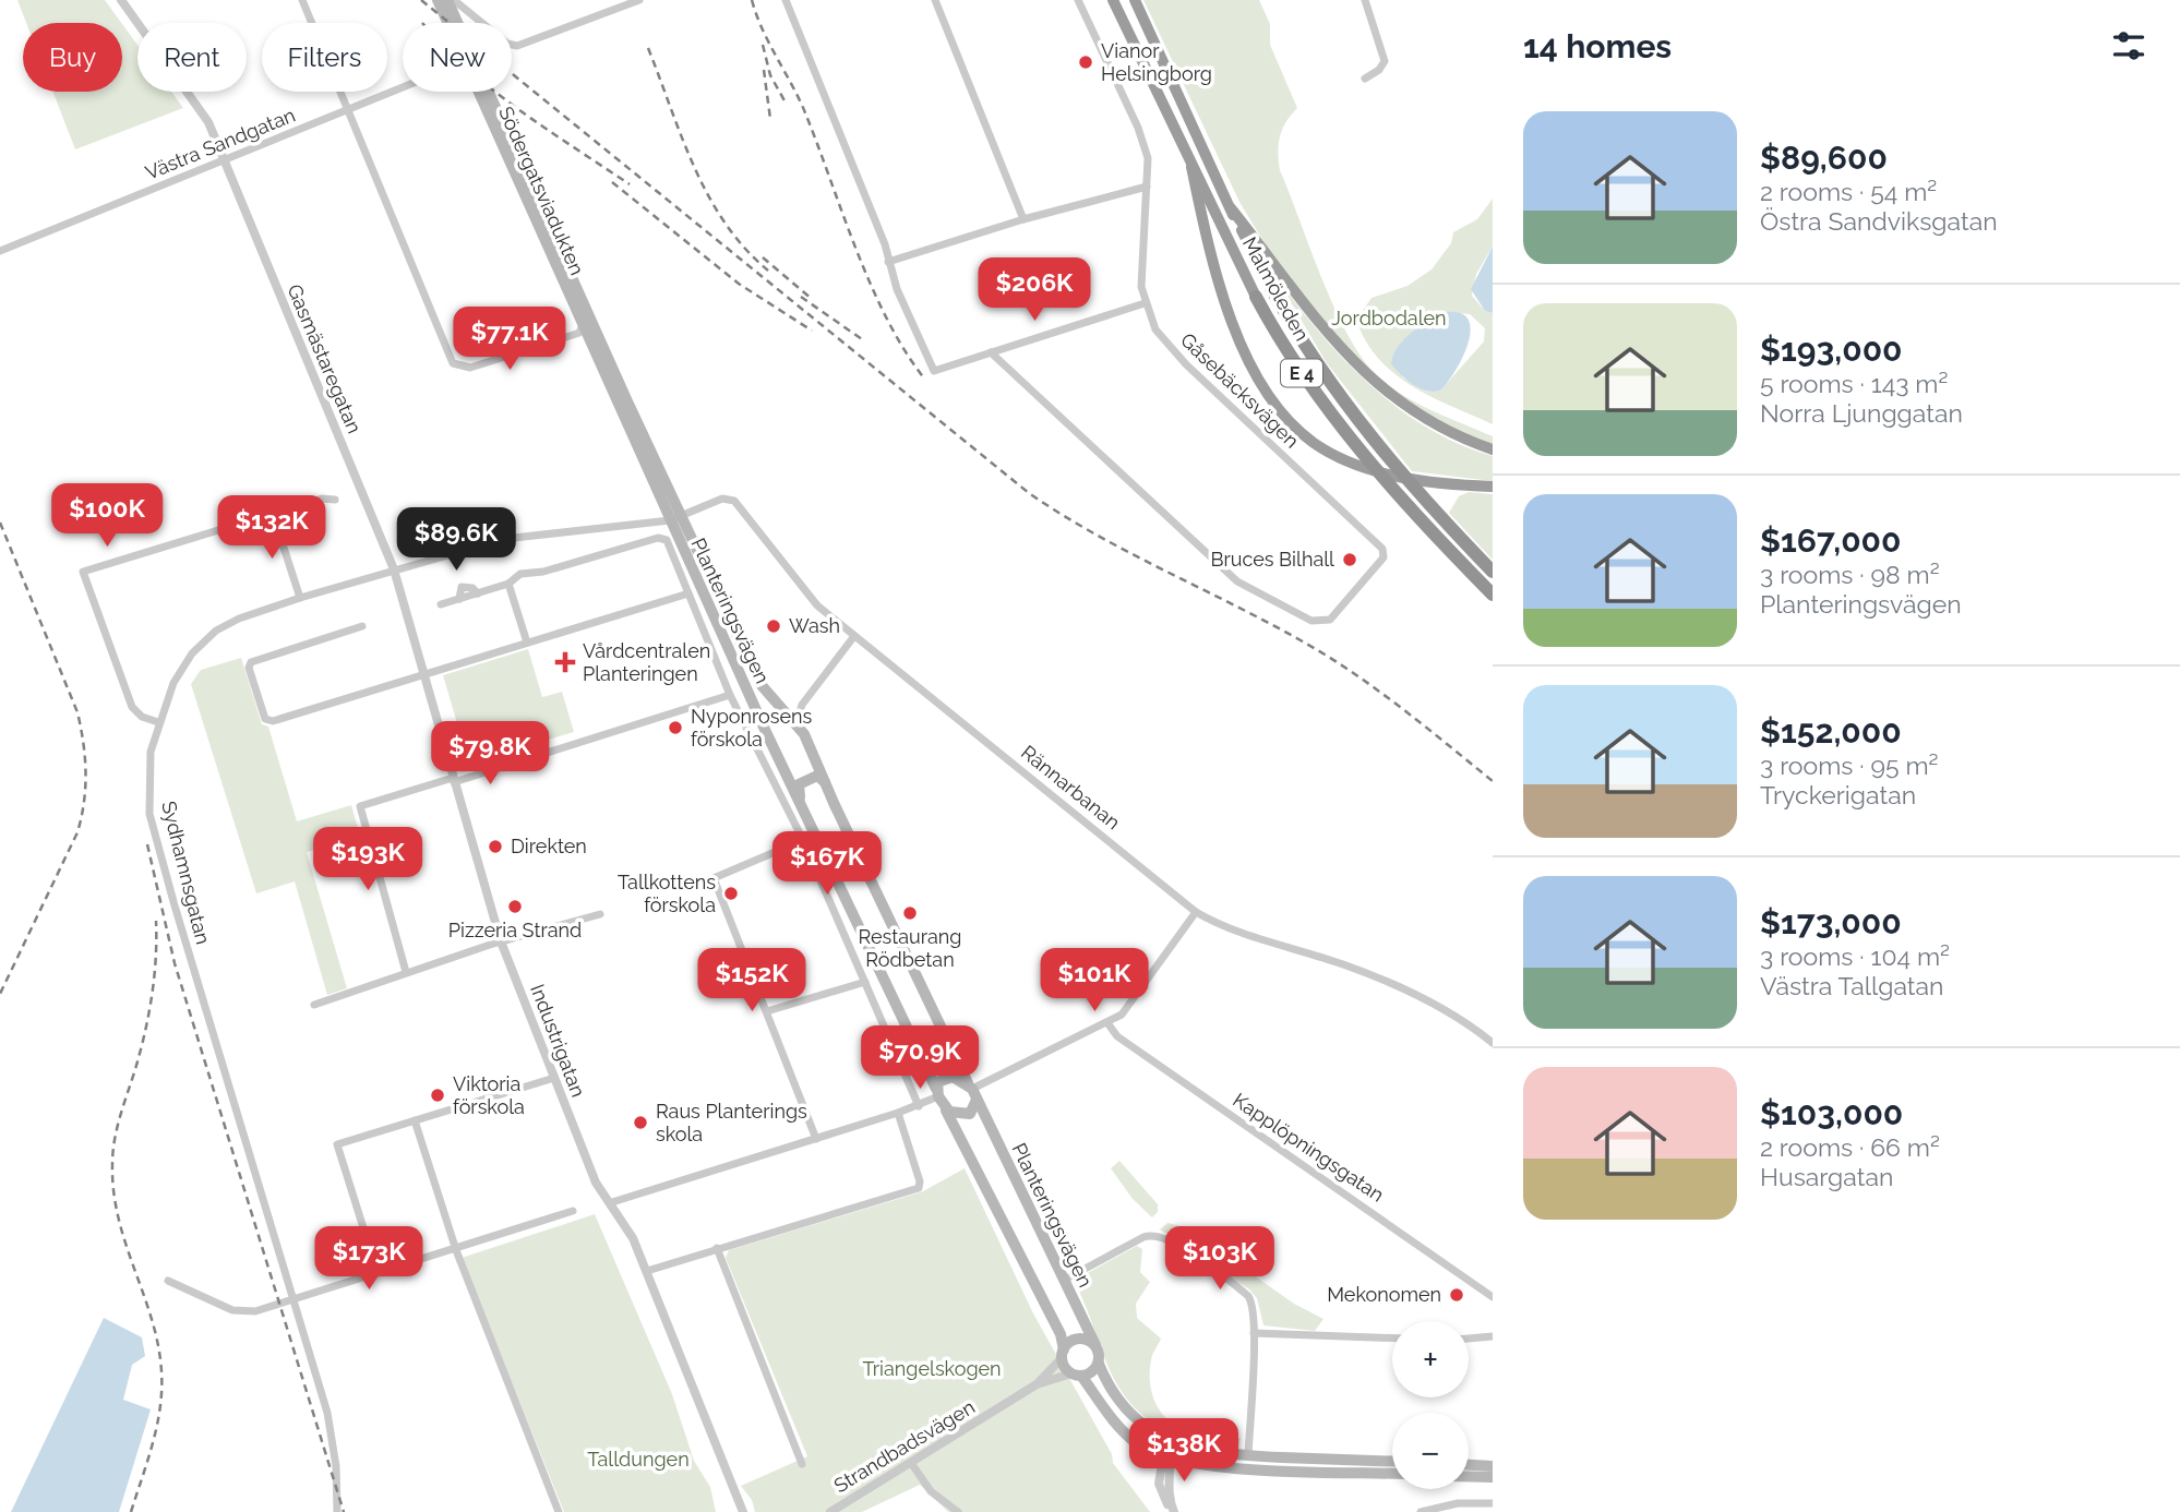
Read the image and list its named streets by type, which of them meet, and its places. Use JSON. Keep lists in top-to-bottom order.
{
  "streets": {
    "highway": ["Malmöleden", "E 4"],
    "main road": ["Södergatsviadukten", "Planteringsvägen"],
    "street": [
      "Västra Sandgatan",
      "Gasmästaregatan",
      "Gåsebäcksvägen",
      "Rännarbanan",
      "Sydhamnsgatan",
      "Industrigatan",
      "Kapplöpningsgatan",
      "Strandbadsvägen"
    ]
  },
  "crossings": [
    ["Västra Sandgatan", "Gasmästaregatan"],
    ["Södergatsviadukten", "Planteringsvägen"],
    ["Södergatsviadukten", "Rännarbanan"],
    ["Södergatsviadukten", "Sydhamnsgatan"],
    ["Gasmästaregatan", "Sydhamnsgatan"],
    ["Gasmästaregatan", "Industrigatan"],
    ["Planteringsvägen", "Rännarbanan"],
    ["Planteringsvägen", "Sydhamnsgatan"],
    ["Planteringsvägen", "Strandbadsvägen"],
    ["Rännarbanan", "Sydhamnsgatan"],
    ["Sydhamnsgatan", "Industrigatan"]
  ],
  "parks": ["Jordbodalen", "Triangelskogen", "Talldungen"],
  "places": {
    "other": [
      "Vianor Helsingborg",
      "Bruces Bilhall",
      "Wash",
      "Nyponrosens förskola",
      "Direkten",
      "Tallkottens förskola",
      "Pizzeria Strand",
      "Restaurang Rödbetan",
      "Viktoria förskola",
      "Raus Planterings skola",
      "Mekonomen"
    ],
    "health": ["Vårdcentralen Planteringen"]
  },
  "page": {
    "heading": "14 homes",
    "chip": [
      "Buy",
      "Rent",
      "Filters",
      "New"
    ],
    "list": [
      {
        "name": "$89,600",
        "note": "2 rooms · 54 m² · Östra Sandviksgatan"
      },
      {
        "name": "$193,000",
        "note": "5 rooms · 143 m² · Norra Ljunggatan"
      },
      {
        "name": "$167,000",
        "note": "3 rooms · 98 m² · Planteringsvägen"
      },
      {
        "name": "$152,000",
        "note": "3 rooms · 95 m² · Tryckerigatan"
      },
      {
        "name": "$173,000",
        "note": "3 rooms · 104 m² · Västra Tallgatan"
      },
      {
        "name": "$103,000",
        "note": "2 rooms · 66 m² · Husargatan"
      }
    ],
    "price": [
      "$206K",
      "$77.1K",
      "$100K",
      "$132K",
      "$89.6K",
      "$79.8K",
      "$193K",
      "$167K",
      "$152K",
      "$101K",
      "$70.9K",
      "$173K",
      "$103K",
      "$138K"
    ],
    "map_buttons": ["+", "−"]
  }
}
